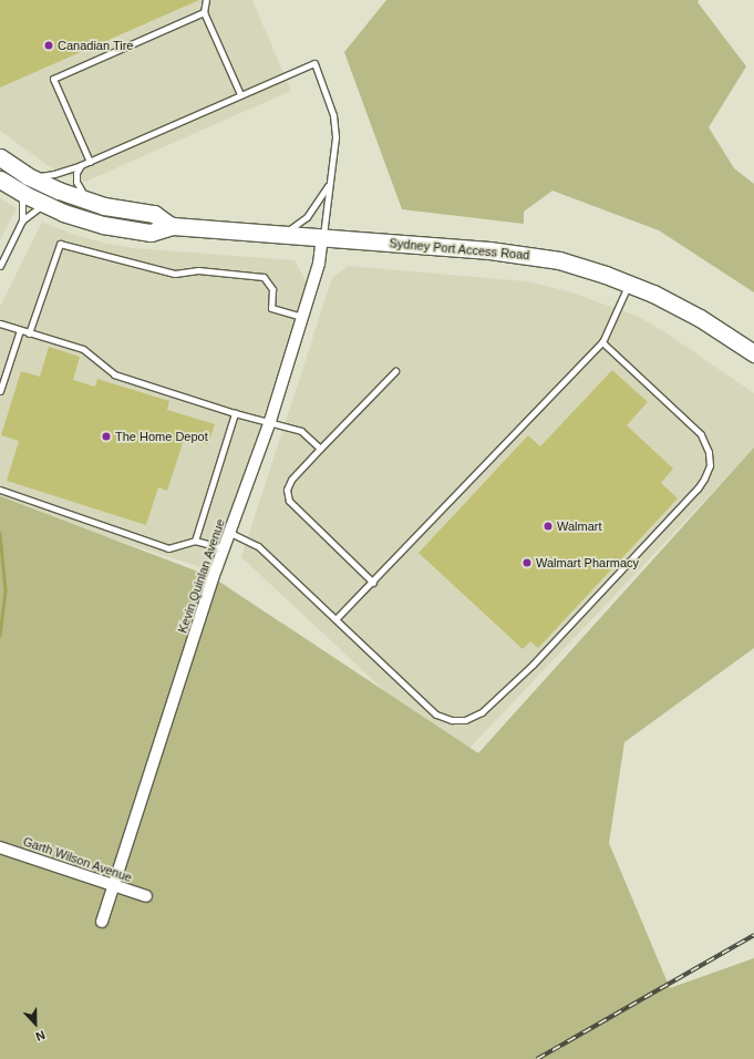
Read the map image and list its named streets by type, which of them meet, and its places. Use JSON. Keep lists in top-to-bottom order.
{
  "streets": {
    "main road": ["Sydney Port Access Road"],
    "street": ["Kevin Quinlan Avenue", "Garth Wilson Avenue"]
  },
  "crossings": [
    ["Sydney Port Access Road", "Kevin Quinlan Avenue"],
    ["Kevin Quinlan Avenue", "Garth Wilson Avenue"]
  ],
  "places": [
    "Canadian Tire",
    "The Home Depot",
    "Walmart",
    "Walmart Pharmacy"
  ],
  "north": "bottom"
}
